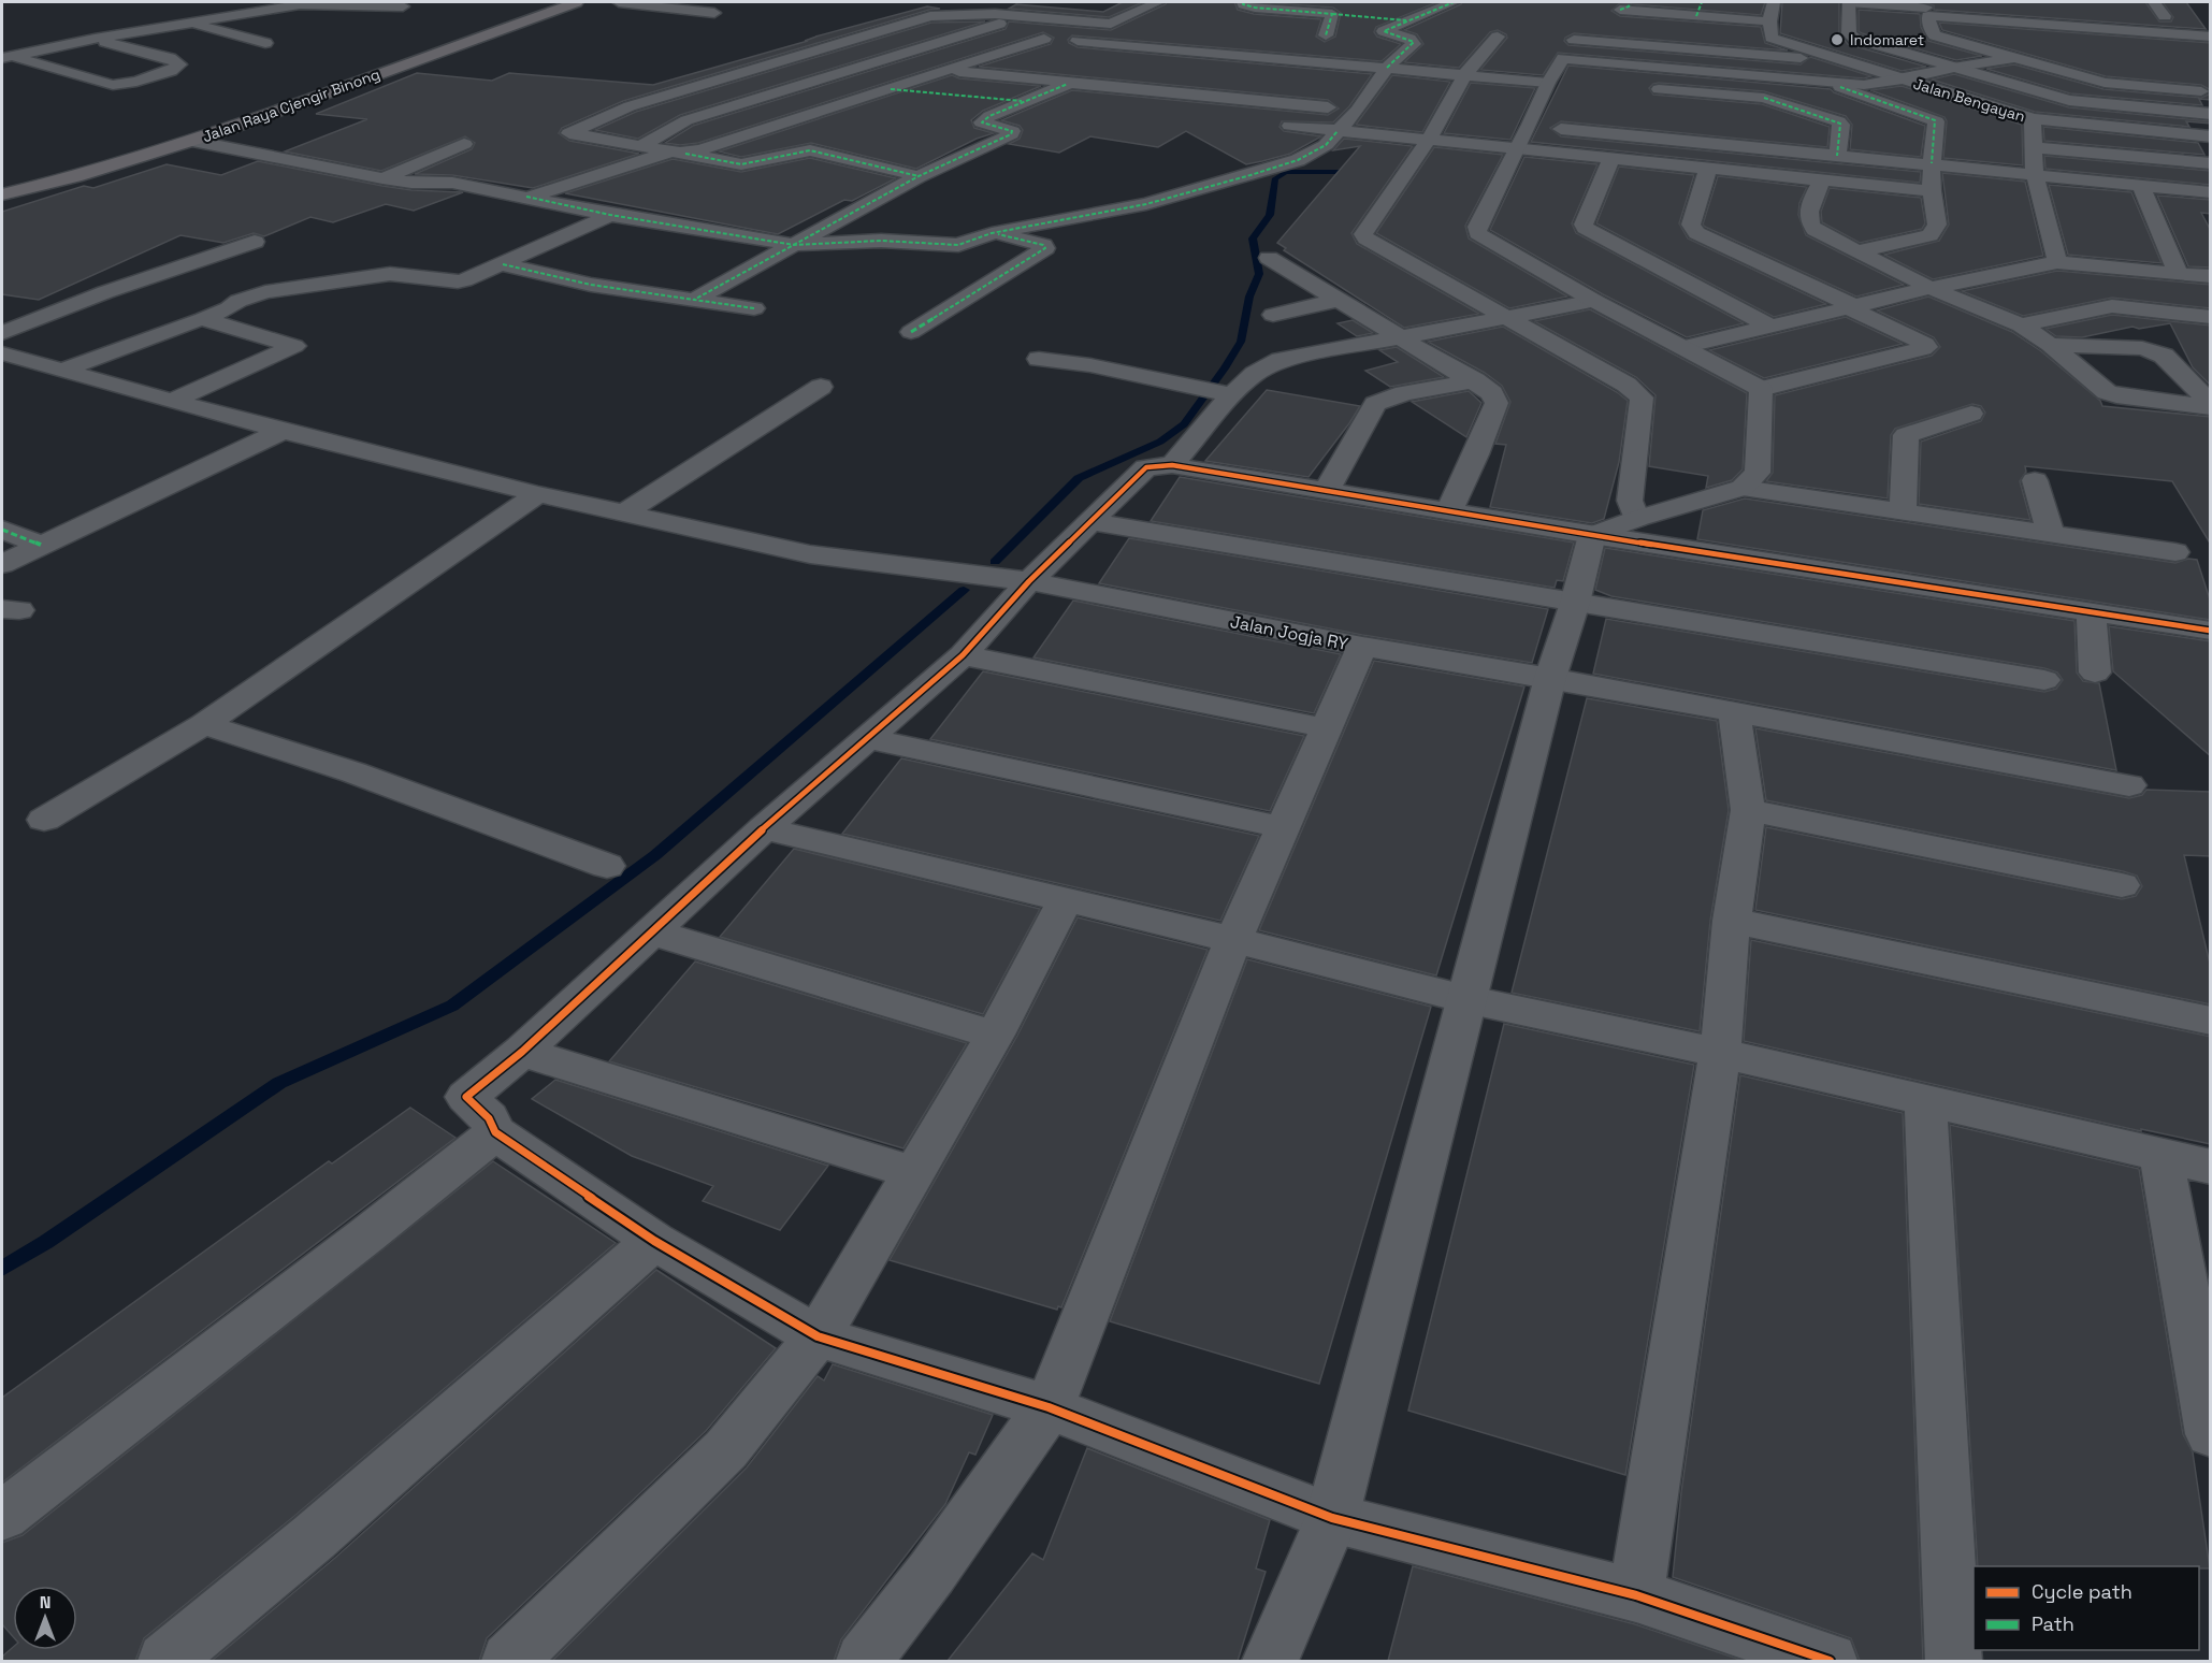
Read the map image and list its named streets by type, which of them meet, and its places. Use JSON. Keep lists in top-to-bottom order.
{
  "streets": {
    "main road": ["Jalan Raya Cjengir Binong"],
    "street": ["Jalan Bengayan", "Jalan Jogja RY"]
  },
  "places": ["Indomaret"],
  "legend": ["Cycle path", "Path"],
  "north": "top"
}
